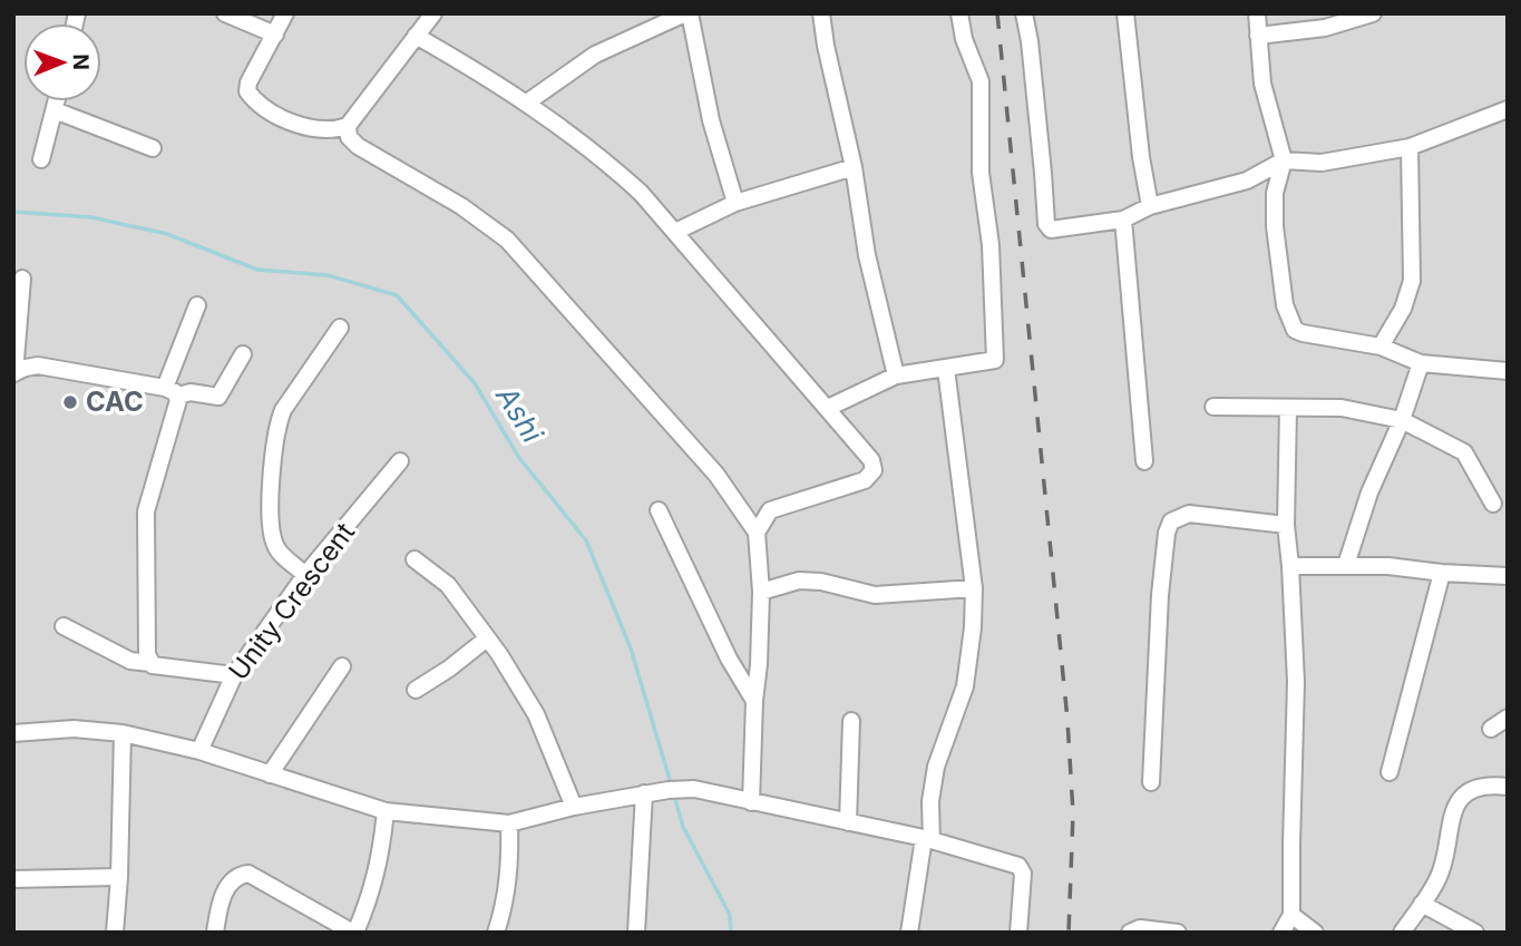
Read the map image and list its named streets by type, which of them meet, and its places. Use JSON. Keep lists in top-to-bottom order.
{
  "streets": {
    "street": ["Unity Crescent"]
  },
  "water": ["Ashi"],
  "places": ["CAC"],
  "north": "right"
}
